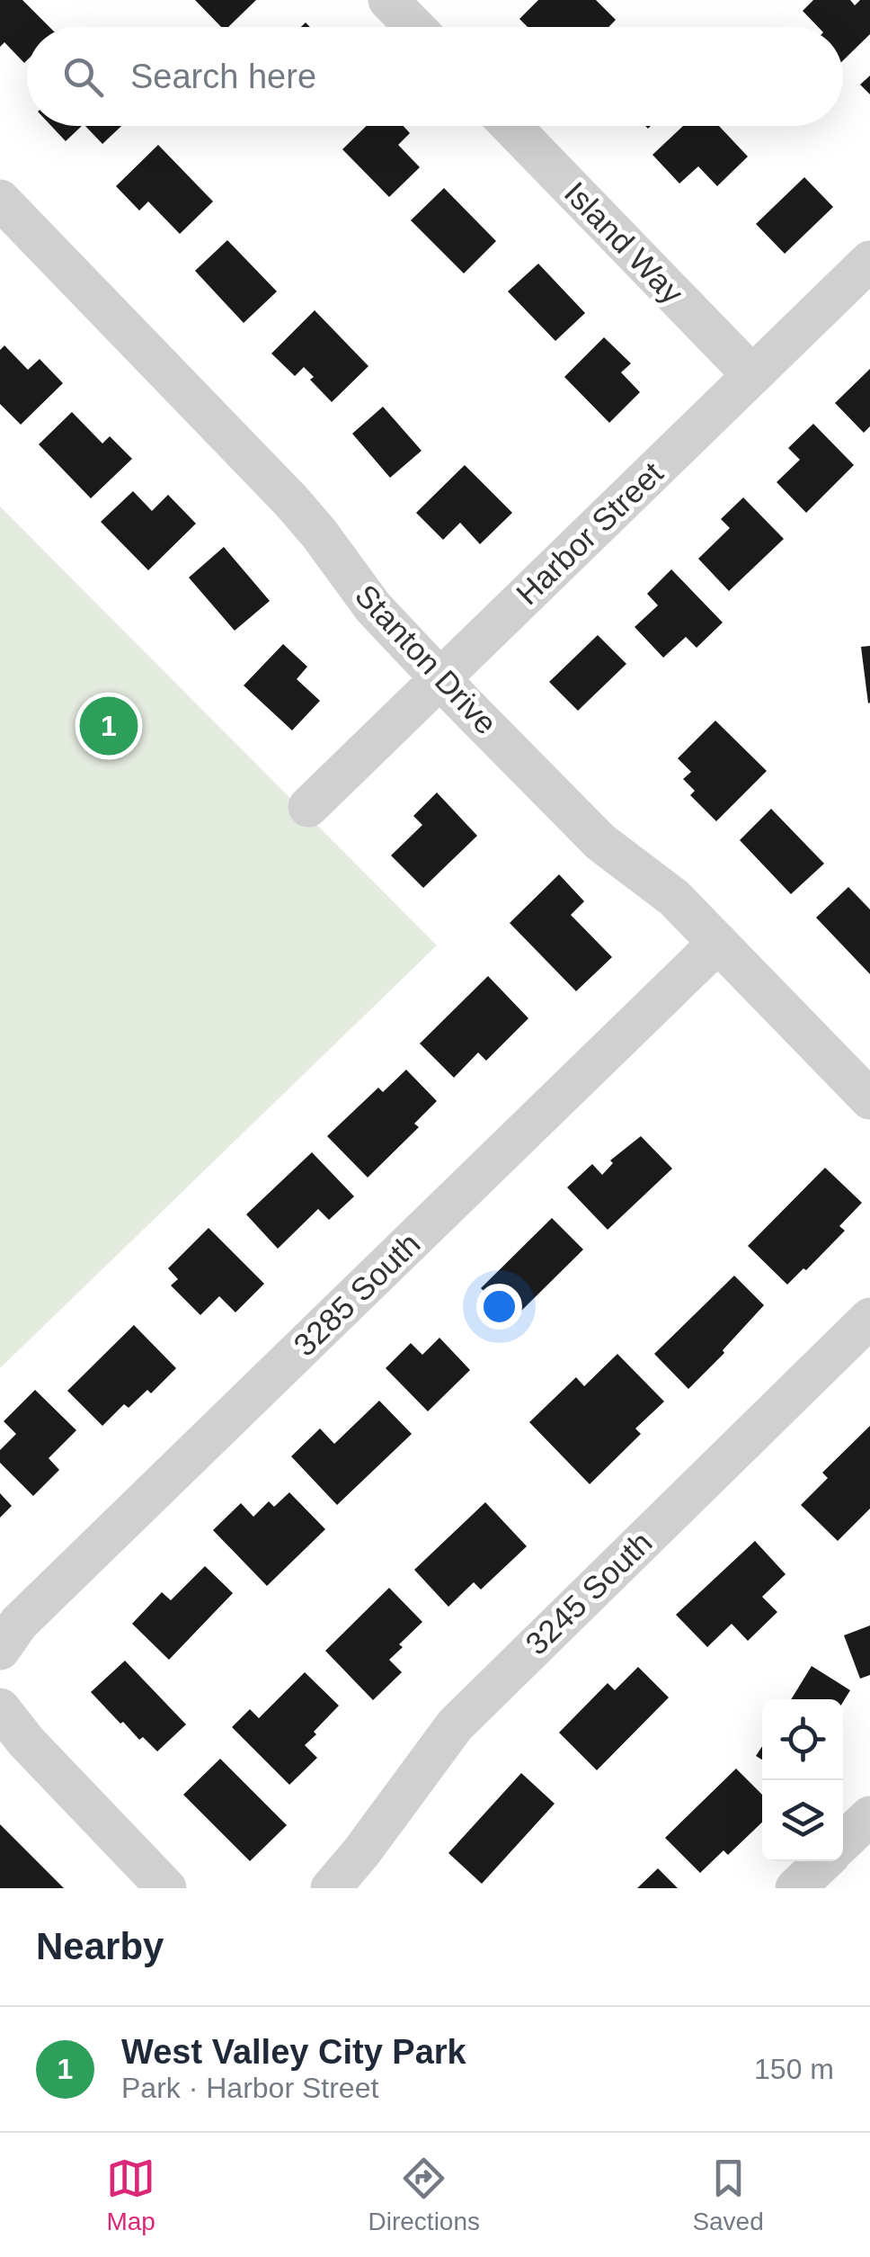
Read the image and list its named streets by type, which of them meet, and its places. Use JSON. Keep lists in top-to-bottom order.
{
  "streets": {
    "street": [
      "Island Way",
      "Harbor Street",
      "Stanton Drive",
      "3285 South",
      "3245 South"
    ]
  },
  "crossings": [
    ["Island Way", "Harbor Street"],
    ["Harbor Street", "Stanton Drive"],
    ["Stanton Drive", "3285 South"]
  ],
  "page": {
    "search": "Search here",
    "pins": "1",
    "heading": "Nearby",
    "list": [
      {
        "mark": "1",
        "name": "West Valley City Park",
        "note": "Park · Harbor Street",
        "value": "150 m"
      }
    ],
    "nav": ["Map", "Directions", "Saved"]
  }
}
